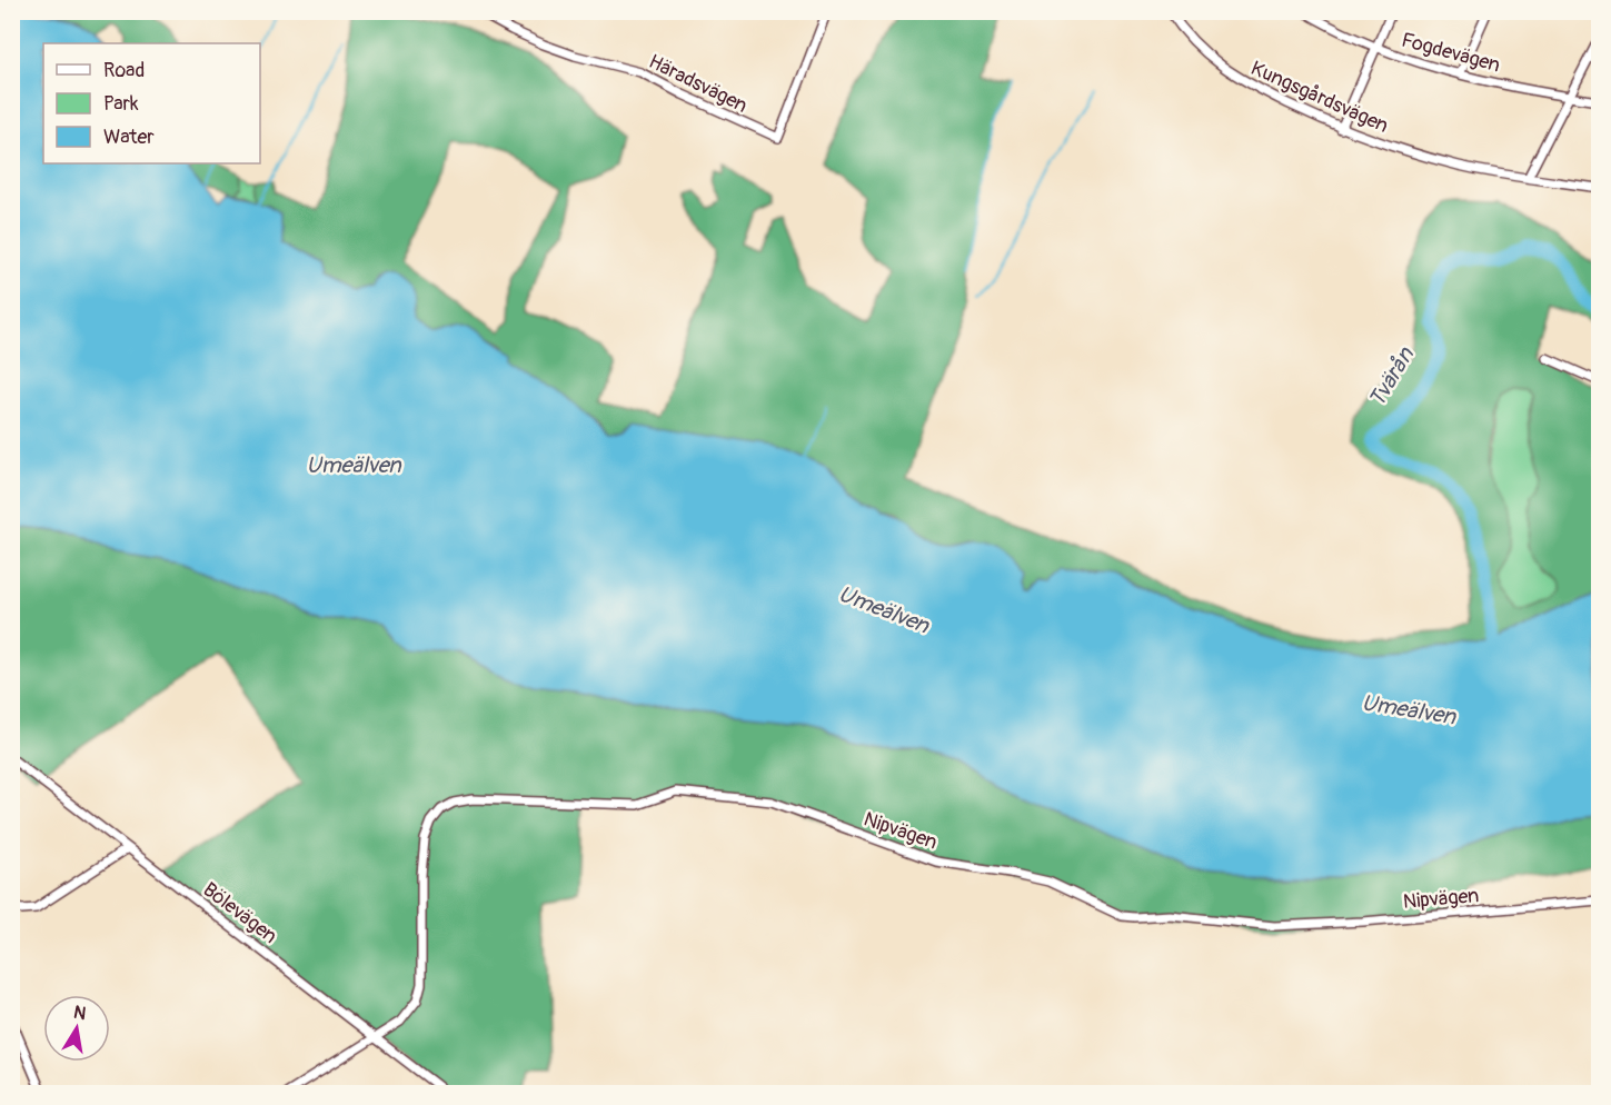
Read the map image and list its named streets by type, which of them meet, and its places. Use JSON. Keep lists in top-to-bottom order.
{
  "streets": {
    "street": [
      "Fogdevägen",
      "Häradsvägen",
      "Kungsgårdsvägen",
      "Nipvägen",
      "Bölevägen"
    ]
  },
  "crossings": [
    ["Nipvägen", "Bölevägen"]
  ],
  "water": ["Tvärån", "Umeälven"],
  "legend": ["Road", "Park", "Water"],
  "north": "top"
}
